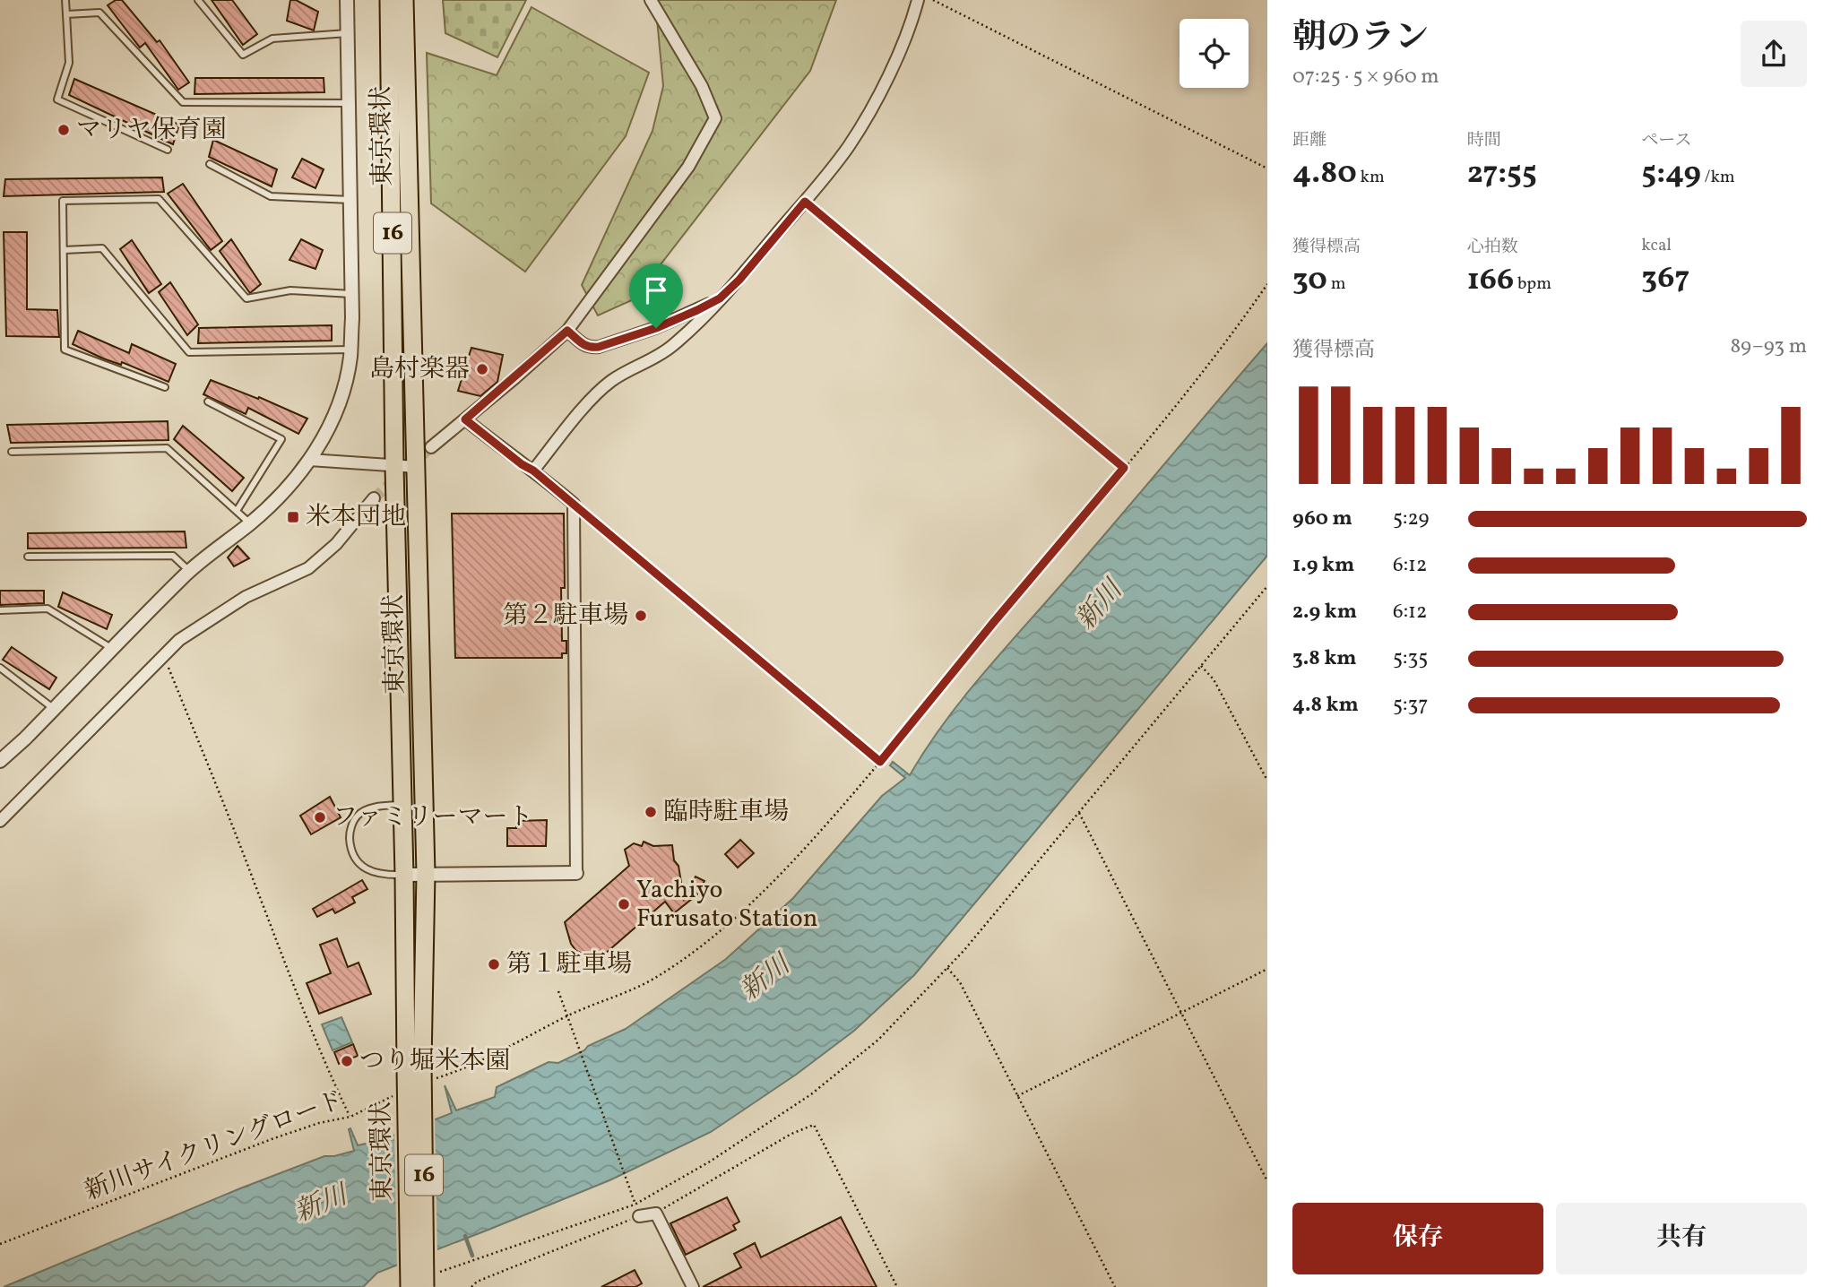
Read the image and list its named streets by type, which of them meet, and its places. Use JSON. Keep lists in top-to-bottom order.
{
  "streets": {
    "highway": ["東京環状", "16"],
    "path": ["新川サイクリングロード"]
  },
  "water": ["新川"],
  "places": {
    "other": [
      "マリヤ保育園",
      "島村楽器",
      "第２駐車場",
      "臨時駐車場",
      "ファミリーマート",
      "Yachiyo Furusato Station",
      "第１駐車場",
      "つり堀米本園"
    ],
    "transit": ["米本団地"]
  },
  "page": {
    "heading": ["朝のラン", "07:25 · 5 × 960 m"],
    "stats": [
      ["距離", "4.80 km"],
      ["時間", "27:55"],
      ["ペース", "5:49 /km"],
      ["獲得標高", "30 m"],
      ["心拍数", "166 bpm"],
      ["kcal", "367"]
    ],
    "chart": ["獲得標高", "89–93 m"],
    "list": [
      {
        "name": "960 m",
        "note": "5:29"
      },
      {
        "name": "1.9 km",
        "note": "6:12"
      },
      {
        "name": "2.9 km",
        "note": "6:12"
      },
      {
        "name": "3.8 km",
        "note": "5:35"
      },
      {
        "name": "4.8 km",
        "note": "5:37"
      }
    ],
    "buttons": ["保存", "共有"]
  }
}
